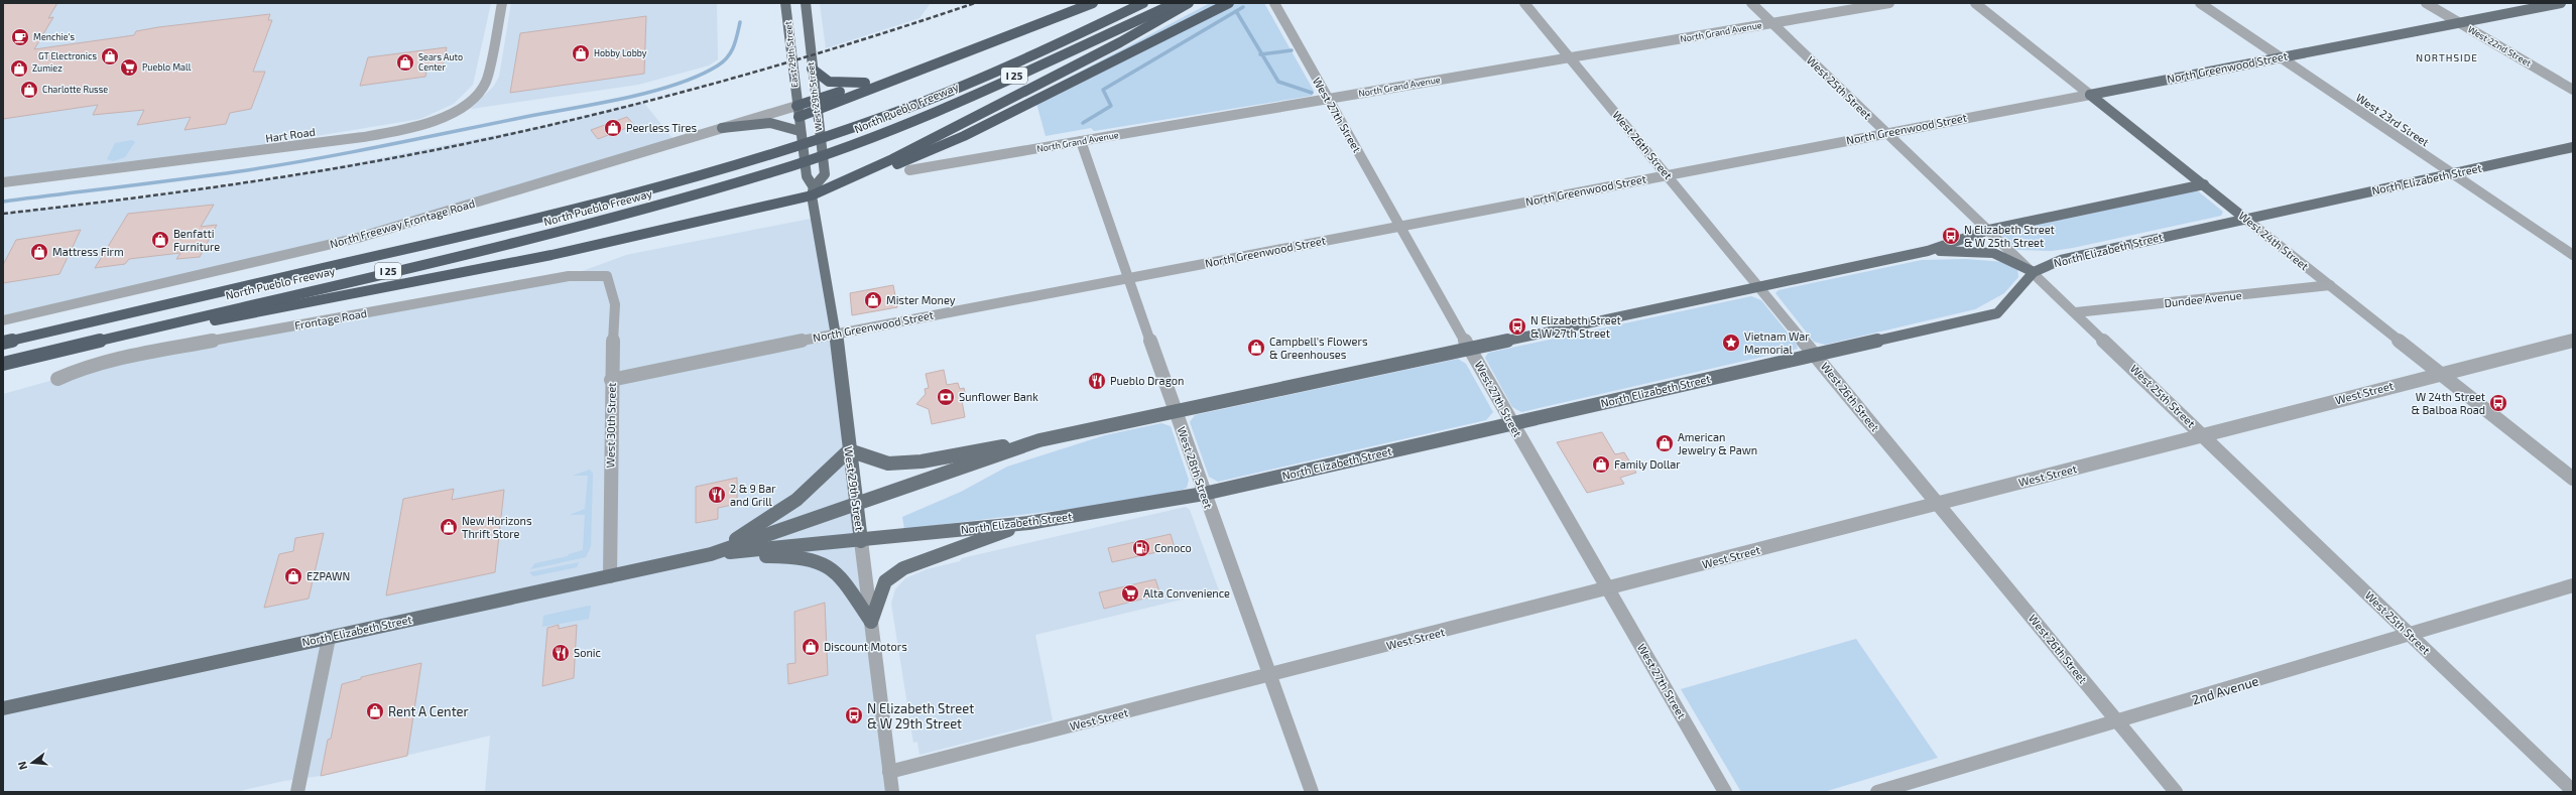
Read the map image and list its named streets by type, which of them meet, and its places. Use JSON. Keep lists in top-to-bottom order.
{
  "streets": {
    "highway": ["I 25", "North Pueblo Freeway"],
    "main road": [
      "East 29th Street",
      "North Greenwood Street",
      "West 29th Street",
      "North Elizabeth Street",
      "West 24th Street"
    ],
    "street": [
      "North Grand Avenue",
      "West 22nd Street",
      "West 25th Street",
      "West 27th Street",
      "West 23rd Street",
      "Hart Road",
      "West 26th Street",
      "North Freeway Frontage Road",
      "Dundee Avenue",
      "Frontage Road",
      "West Street",
      "West 30th Street",
      "West 28th Street",
      "2nd Avenue"
    ]
  },
  "crossings": [
    ["North Grand Avenue", "West 25th Street"],
    ["North Grand Avenue", "West 27th Street"],
    ["North Grand Avenue", "West 26th Street"],
    ["North Grand Avenue", "West 28th Street"],
    ["West 22nd Street", "North Greenwood Street"],
    ["East 29th Street", "West 29th Street"],
    ["East 29th Street", "North Freeway Frontage Road"],
    ["North Greenwood Street", "West 25th Street"],
    ["North Greenwood Street", "West 29th Street"],
    ["North Greenwood Street", "West 27th Street"],
    ["North Greenwood Street", "West 23rd Street"],
    ["North Greenwood Street", "West 26th Street"],
    ["North Greenwood Street", "West 24th Street"],
    ["North Greenwood Street", "West 30th Street"],
    ["North Greenwood Street", "West 28th Street"],
    ["West 25th Street", "North Elizabeth Street"],
    ["West 25th Street", "Dundee Avenue"],
    ["West 25th Street", "West Street"],
    ["West 25th Street", "2nd Avenue"],
    ["West 29th Street", "North Elizabeth Street"],
    ["West 29th Street", "North Freeway Frontage Road"],
    ["West 29th Street", "West Street"],
    ["West 27th Street", "North Elizabeth Street"],
    ["West 27th Street", "West Street"],
    ["West 23rd Street", "North Elizabeth Street"],
    ["West 26th Street", "North Elizabeth Street"],
    ["West 26th Street", "West Street"],
    ["West 26th Street", "2nd Avenue"],
    ["North Elizabeth Street", "West 24th Street"],
    ["North Elizabeth Street", "West 30th Street"],
    ["North Elizabeth Street", "West 28th Street"],
    ["West 24th Street", "Dundee Avenue"],
    ["West 24th Street", "West Street"],
    ["Frontage Road", "West 30th Street"],
    ["West Street", "West 28th Street"]
  ],
  "districts": ["NORTHSIDE"],
  "places": {
    "cafe": ["Menchie's"],
    "shop": [
      "Hobby Lobby",
      "GT Electronics",
      "Sears Auto Center",
      "Zumiez",
      "Charlotte Russe",
      "Peerless Tires",
      "Benfatti Furniture",
      "Mattress Firm",
      "Mister Money",
      "Campbell's Flowers & Greenhouses",
      "American Jewelry & Pawn",
      "Family Dollar",
      "New Horizons Thrift Store",
      "EZPAWN",
      "Discount Motors",
      "Rent A Center"
    ],
    "supermarket": ["Pueblo Mall", "Alta Convenience"],
    "bus stop": [
      "N Elizabeth Street & W 25th Street",
      "N Elizabeth Street & W 27th Street",
      "W 24th Street & Balboa Road",
      "N Elizabeth Street & W 29th Street"
    ],
    "place": ["Vietnam War Memorial"],
    "restaurant": ["Pueblo Dragon", "2 & 9 Bar and Grill", "Sonic"],
    "bank": ["Sunflower Bank"],
    "fuel station": ["Conoco"]
  },
  "north": "left"
}
